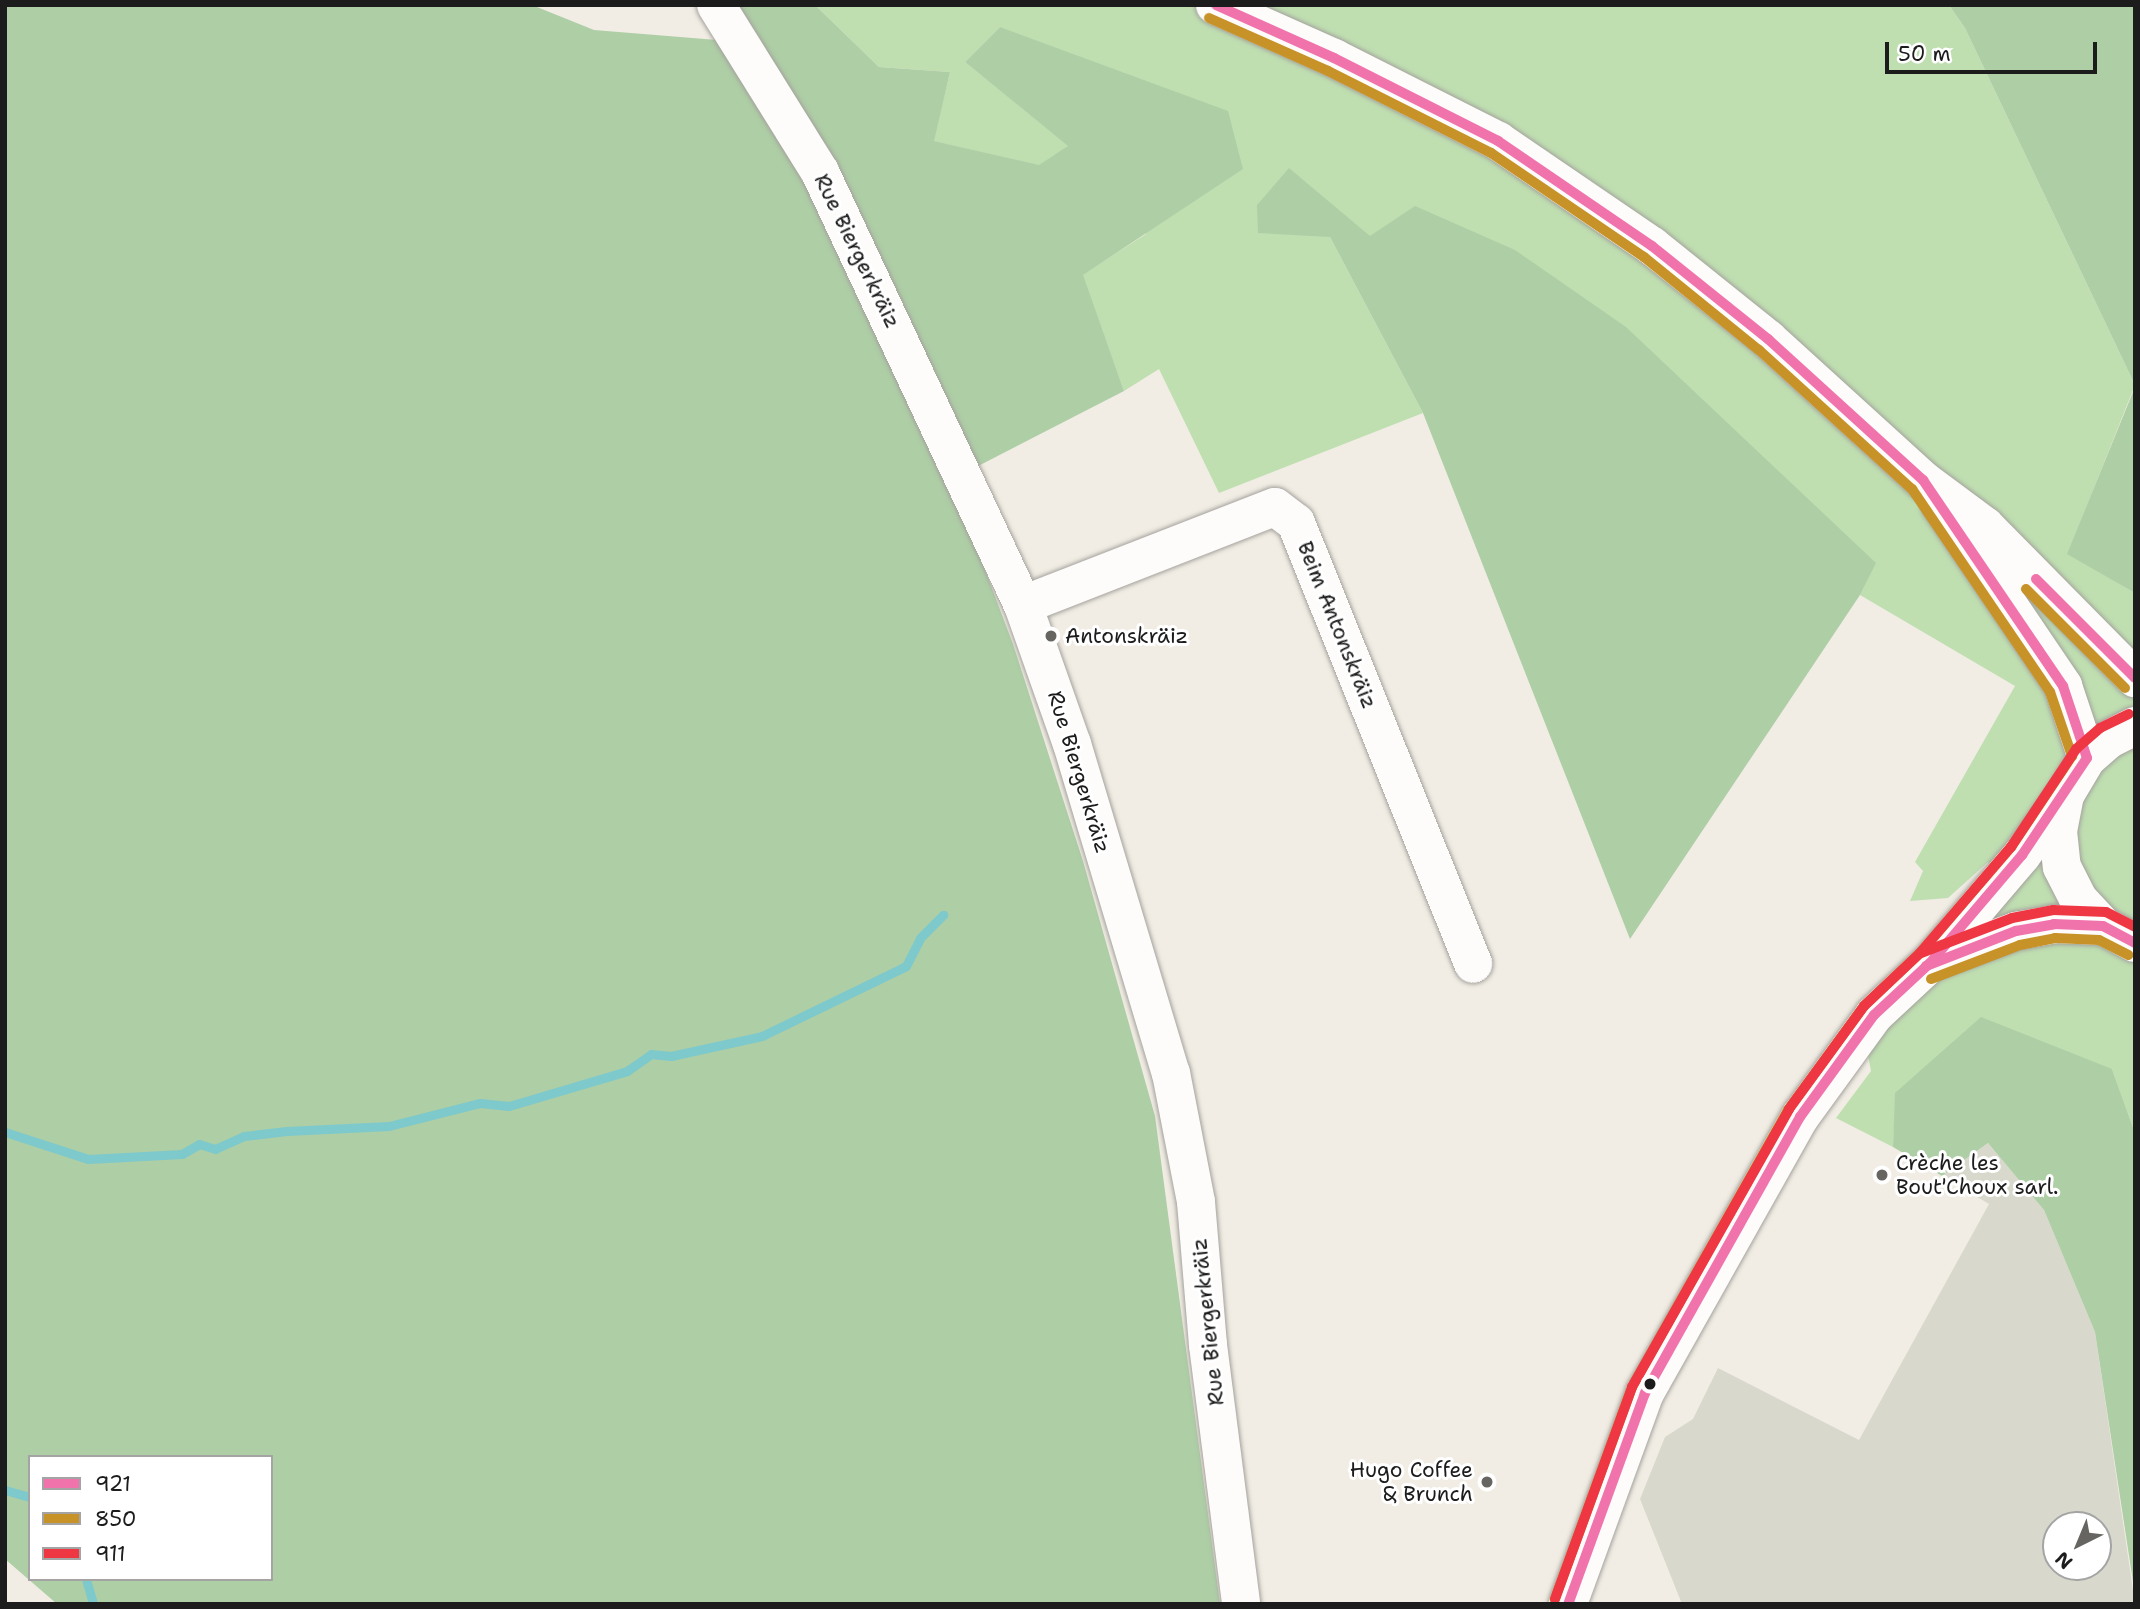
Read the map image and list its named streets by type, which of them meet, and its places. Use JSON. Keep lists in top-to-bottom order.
{
  "streets": {
    "main road": ["Rue Biergerkräiz", "Beim Antonskräiz"]
  },
  "crossings": [
    ["Rue Biergerkräiz", "Beim Antonskräiz"]
  ],
  "places": ["Antonskräiz", "Crèche les Bout'Choux sarl.", "Hugo Coffee & Brunch"],
  "lines": ["transit line 921", "transit line 850", "transit line 911"],
  "legend": ["921", "850", "911"],
  "scale_bar": "50 m",
  "north": "bottom left"
}
